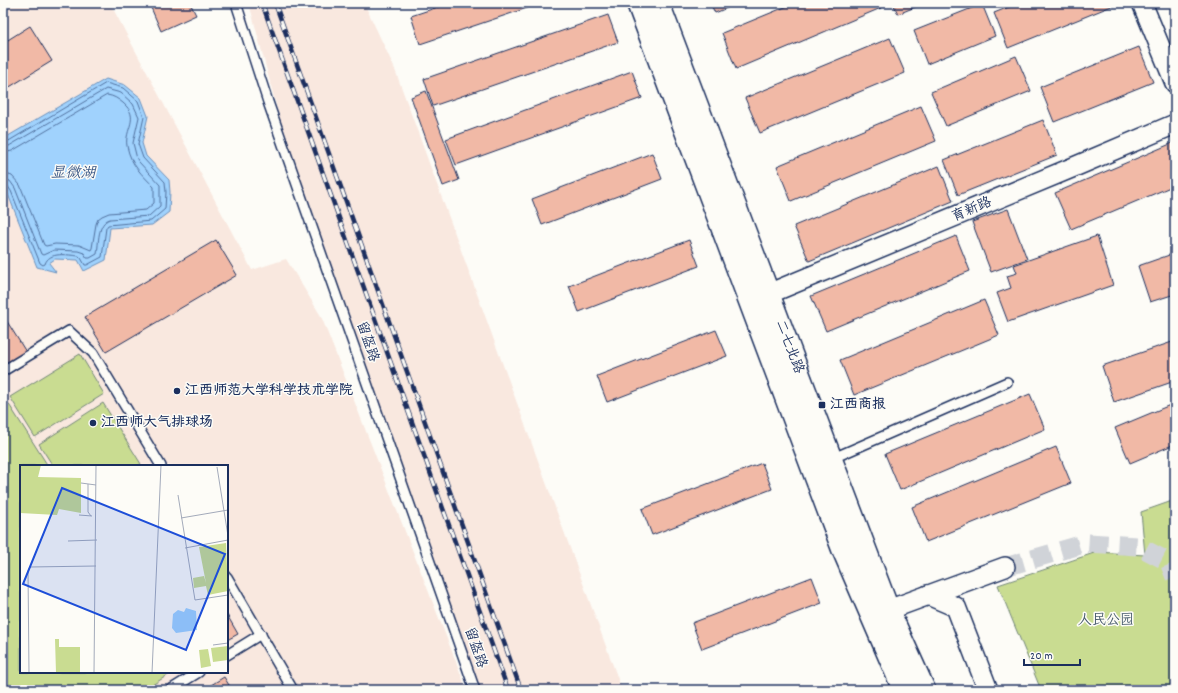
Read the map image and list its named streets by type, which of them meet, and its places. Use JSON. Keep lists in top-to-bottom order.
{
  "streets": {
    "main road": ["二七北路"],
    "street": ["育新路"],
    "lane": ["留盔路"]
  },
  "crossings": [
    ["育新路", "二七北路"]
  ],
  "water": ["显微湖"],
  "parks": ["人民公园"],
  "places": {
    "other": ["江西师范大学科学技术学院", "江西师大气排球场"],
    "transit": ["江西商报"]
  },
  "scale_bar": "20 m"
}
